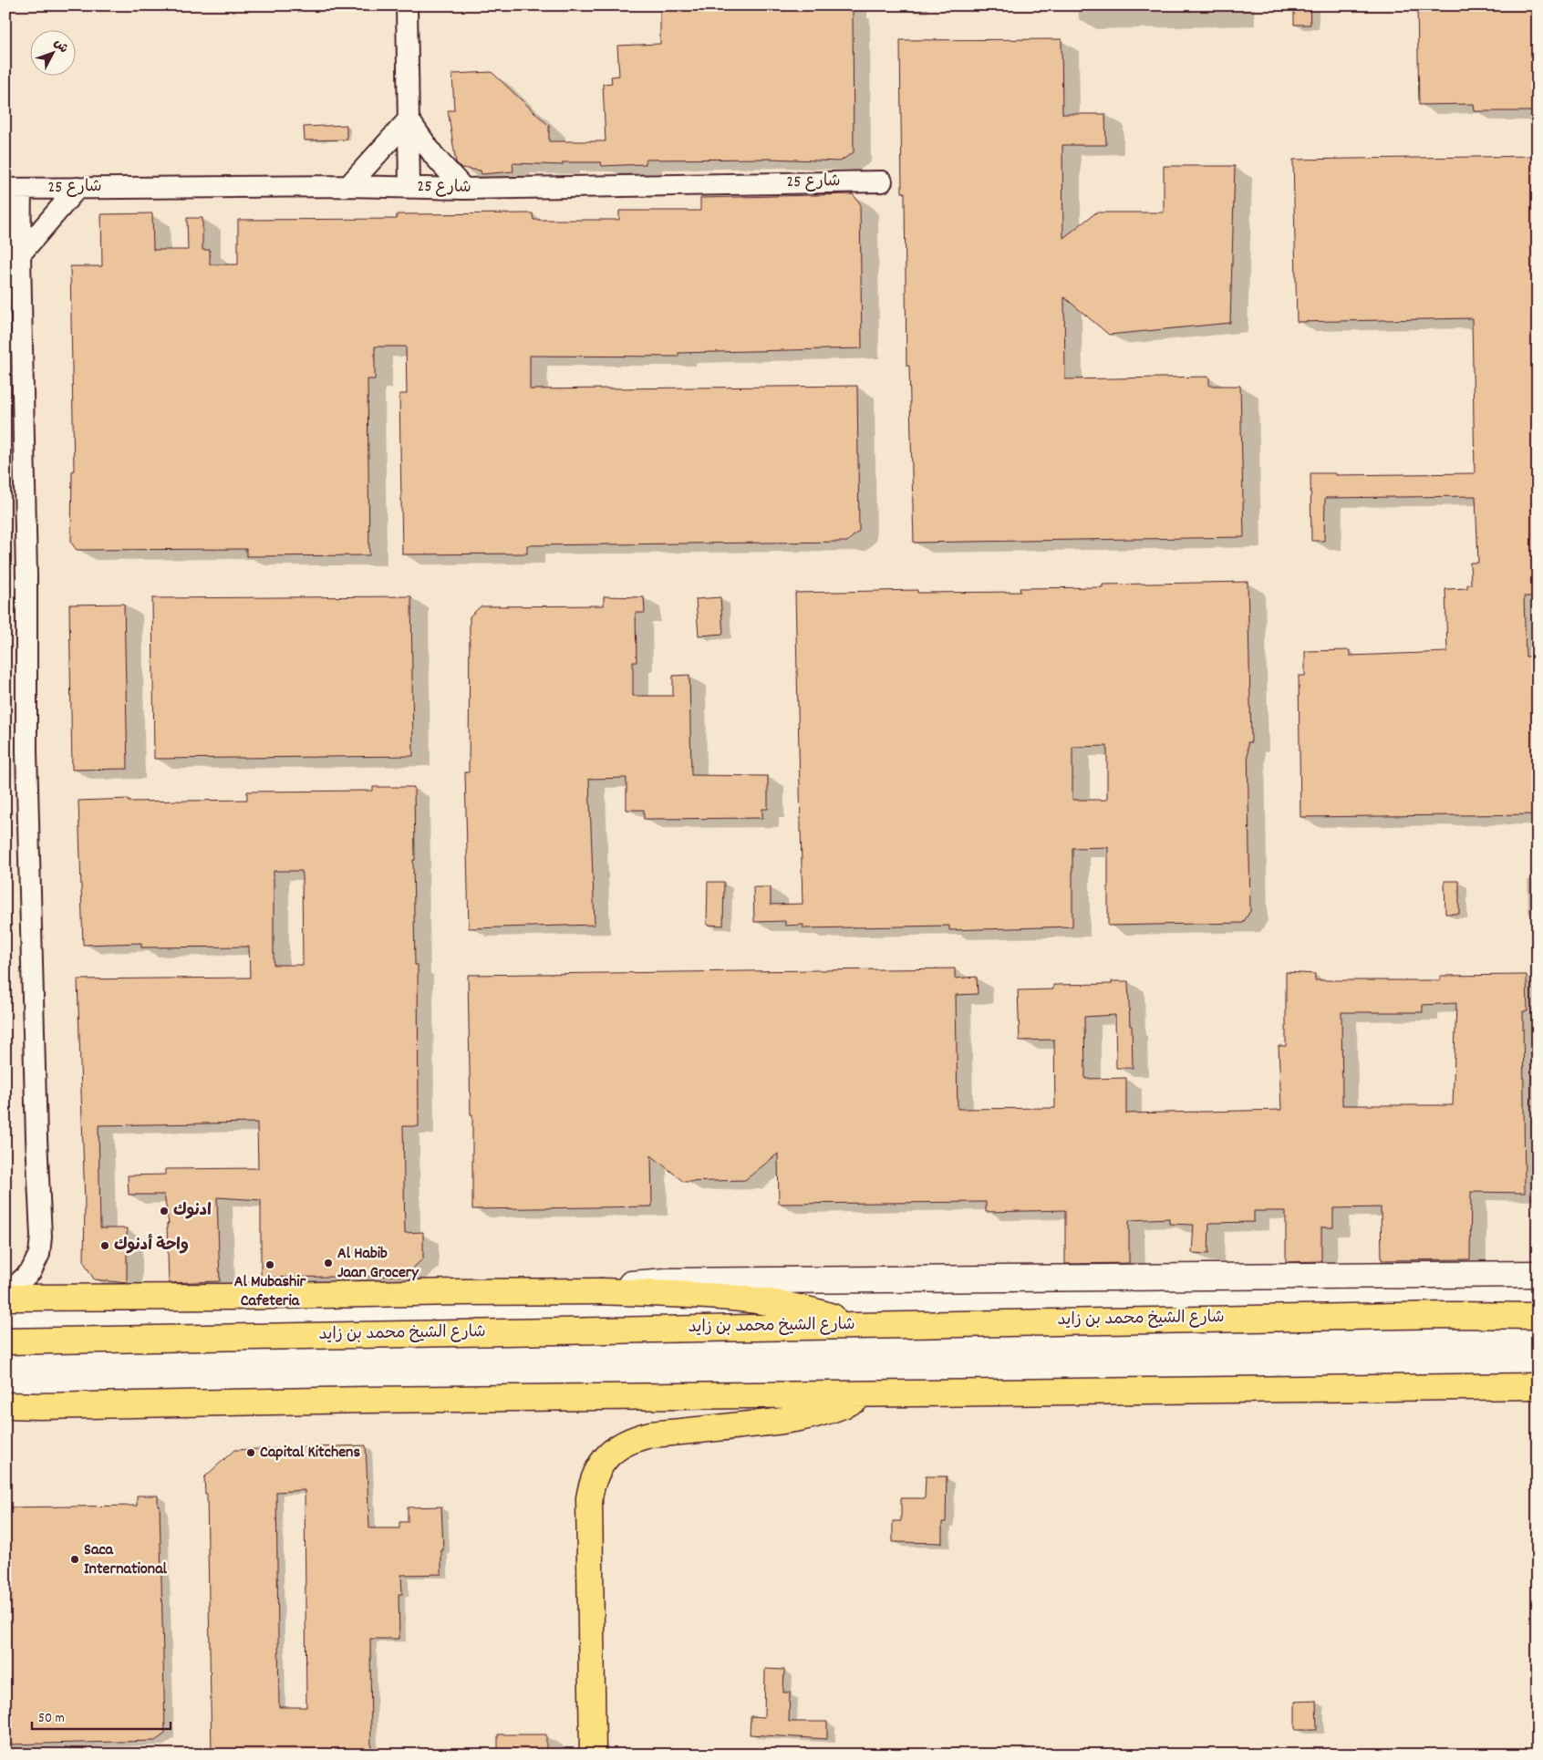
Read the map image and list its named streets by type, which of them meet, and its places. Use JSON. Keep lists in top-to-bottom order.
{
  "streets": {
    "main road": ["شارع الشيخ محمد بن زايد"],
    "street": ["شارع 25"]
  },
  "places": [
    "ادنوك",
    "واحة أدنوك",
    "Al Habib Jaan Grocery",
    "Al Mubashir Cafeteria",
    "Capital Kitchens",
    "Saca International"
  ],
  "scale_bar": "50 m",
  "north": "top right"
}
